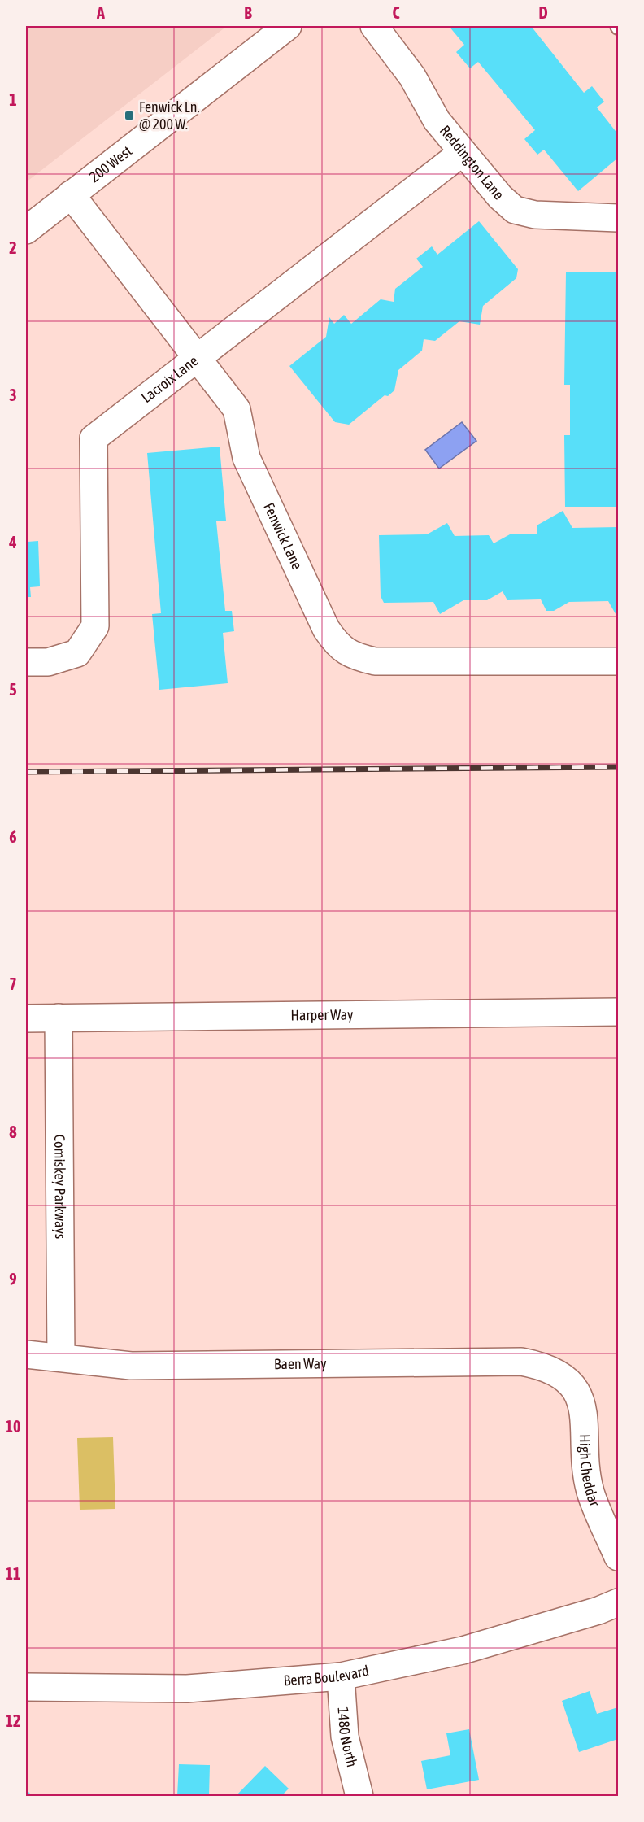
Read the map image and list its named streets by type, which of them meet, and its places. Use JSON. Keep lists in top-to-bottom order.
{
  "streets": {
    "street": [
      "Reddington Lane",
      "200 West",
      "Lacroix Lane",
      "Fenwick Lane",
      "Harper Way",
      "Comiskey Parkways",
      "Baen Way",
      "High Cheddar",
      "Berra Boulevard",
      "1480 North"
    ]
  },
  "crossings": [
    ["Reddington Lane", "Lacroix Lane"],
    ["200 West", "Fenwick Lane"],
    ["Lacroix Lane", "Fenwick Lane"],
    ["Harper Way", "Comiskey Parkways"],
    ["Comiskey Parkways", "Baen Way"],
    ["Baen Way", "High Cheddar"],
    ["Berra Boulevard", "1480 North"]
  ],
  "places": {
    "transit": ["Fenwick Ln. @ 200 W."]
  },
  "grid": {
    "columns": [
      "A",
      "B",
      "C",
      "D"
    ],
    "rows": [
      "1",
      "2",
      "3",
      "4",
      "5",
      "6",
      "7",
      "8",
      "9",
      "10",
      "11",
      "12"
    ]
  }
}
